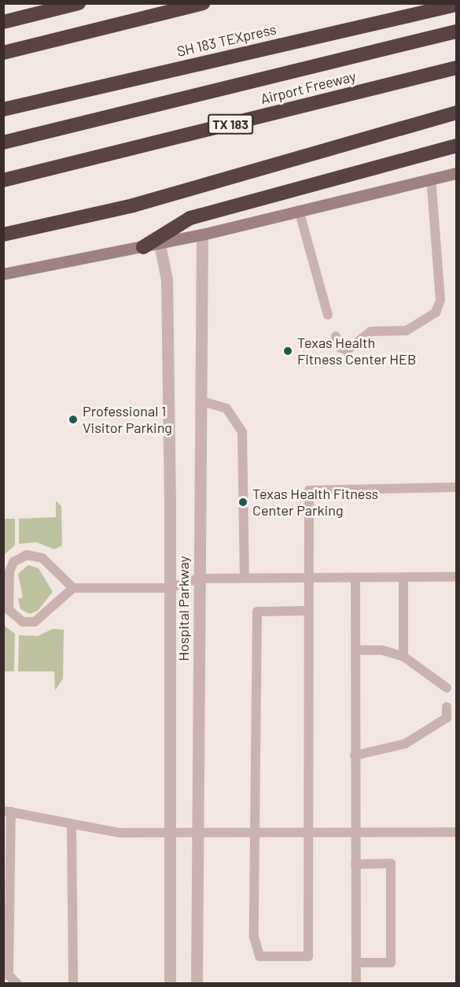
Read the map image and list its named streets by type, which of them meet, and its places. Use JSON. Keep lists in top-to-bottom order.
{
  "streets": {
    "highway": ["SH 183 TEXpress", "Airport Freeway", "TX 183"],
    "street": ["Hospital Parkway"]
  },
  "places": ["Texas Health Fitness Center HEB", "Professional 1 Visitor Parking", "Texas Health Fitness Center Parking"]
}
